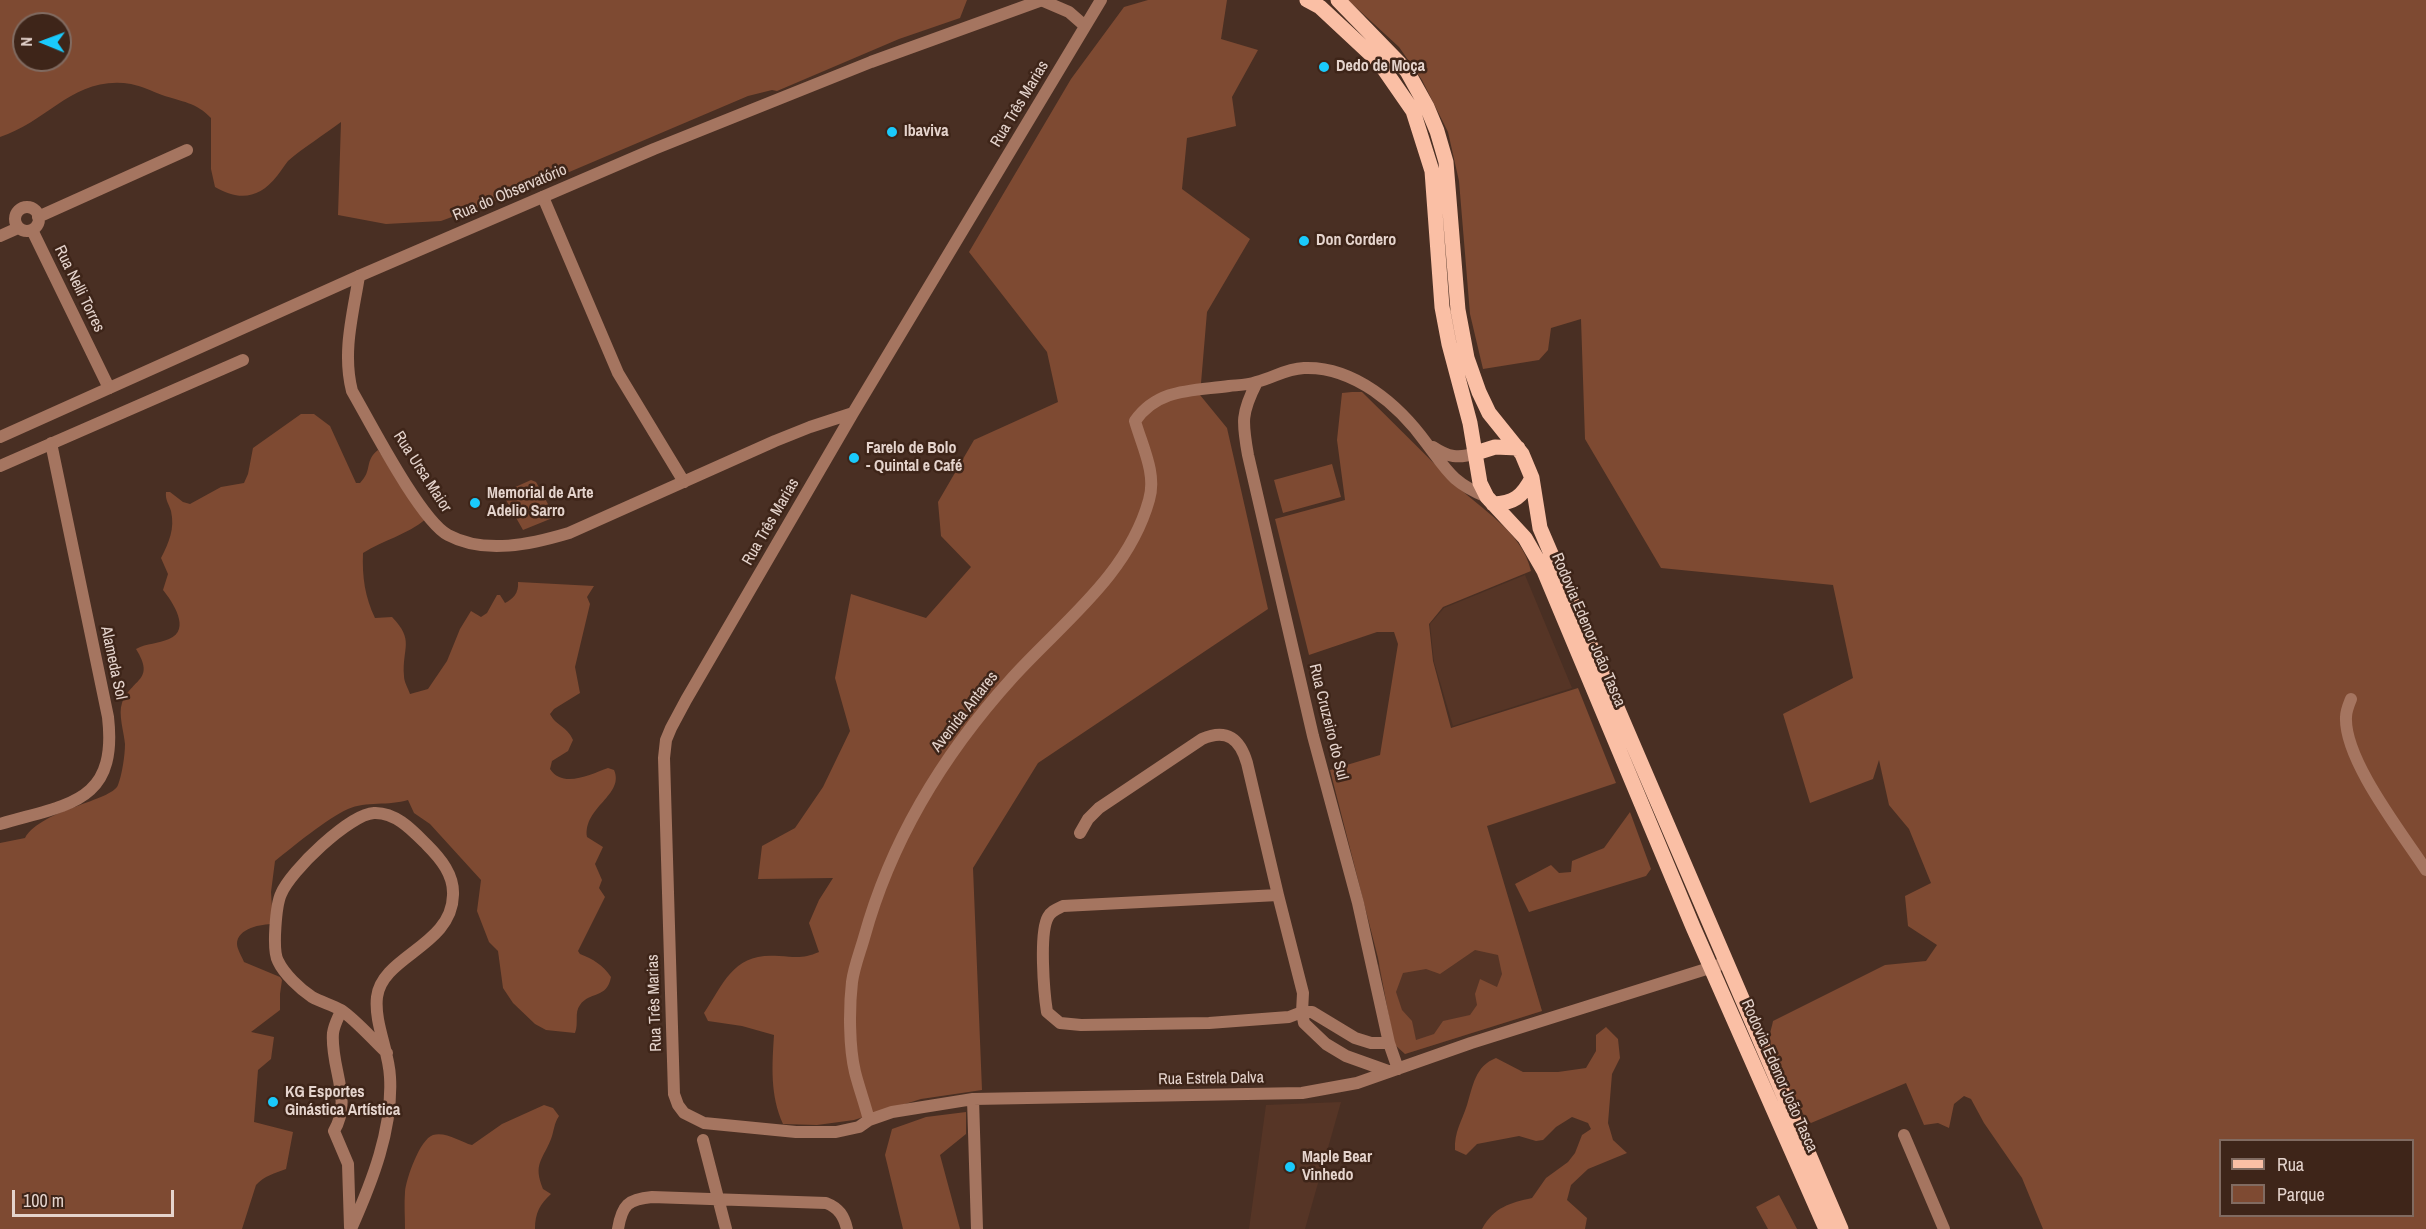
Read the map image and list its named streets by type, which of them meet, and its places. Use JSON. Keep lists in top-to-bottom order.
{
  "streets": {
    "main road": ["Rodovia Edenor João Tasca"],
    "street": [
      "Rua Três Marias",
      "Rua do Observatório",
      "Rua Nelli Torres",
      "Rua Ursa Maior",
      "Alameda Sol",
      "Avenida Antares",
      "Rua Cruzeiro do Sul",
      "Rua Estrela Dalva"
    ]
  },
  "crossings": [
    ["Rua Três Marias", "Rua Ursa Maior"],
    ["Rua Três Marias", "Rua Estrela Dalva"],
    ["Rua do Observatório", "Rua Nelli Torres"],
    ["Rua do Observatório", "Rua Ursa Maior"],
    ["Rodovia Edenor João Tasca", "Rua Estrela Dalva"],
    ["Avenida Antares", "Rua Cruzeiro do Sul"],
    ["Avenida Antares", "Rua Estrela Dalva"],
    ["Rua Cruzeiro do Sul", "Rua Estrela Dalva"]
  ],
  "places": [
    "Dedo de Moça",
    "Ibaviva",
    "Don Cordero",
    "Farelo de Bolo - Quintal e Café",
    "Memorial de Arte Adelio Sarro",
    "KG Esportes Ginástica Artística",
    "Maple Bear Vinhedo"
  ],
  "legend": ["Rua", "Parque"],
  "scale_bar": "100 m",
  "north": "left"
}
